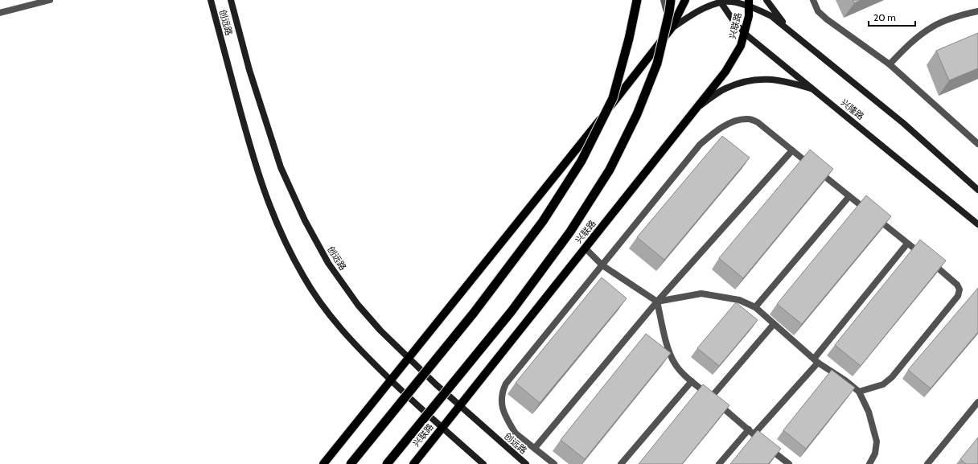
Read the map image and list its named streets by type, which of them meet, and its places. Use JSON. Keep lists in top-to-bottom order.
{
  "streets": {
    "highway": ["兴联路"],
    "main road": ["创远路", "兴隆路"]
  },
  "crossings": [
    ["创远路", "兴联路"],
    ["兴联路", "兴隆路"]
  ],
  "scale_bar": "20 m"
}
